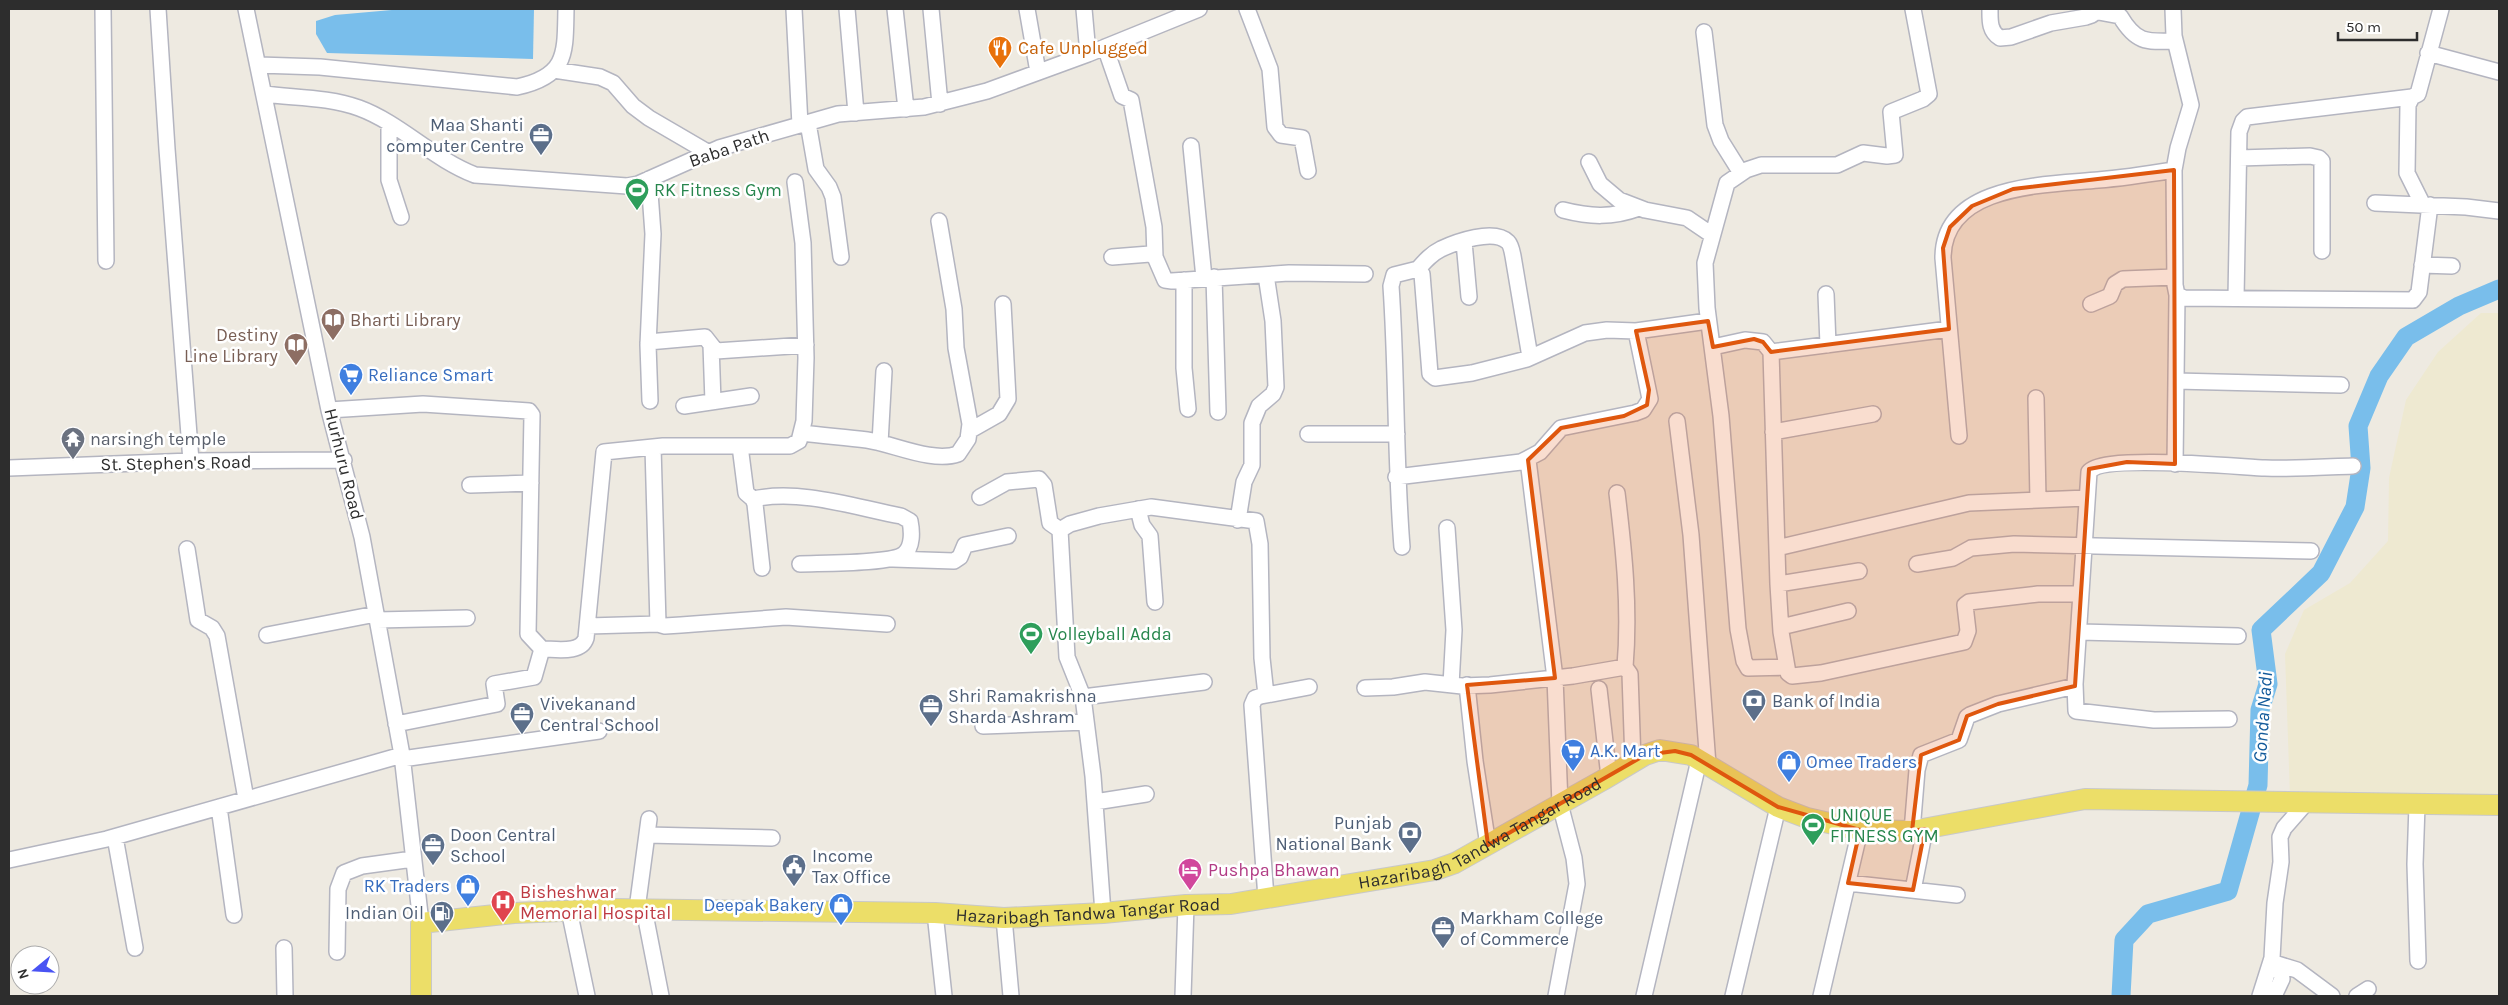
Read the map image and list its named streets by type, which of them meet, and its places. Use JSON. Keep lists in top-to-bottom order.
{
  "streets": {
    "main road": ["Hazaribagh Tandwa Tangar Road"],
    "street": ["Baba Path", "St. Stephen's Road", "Hurhuru Road"]
  },
  "crossings": [
    ["Baba Path", "Hurhuru Road"],
    ["St. Stephen's Road", "Hurhuru Road"],
    ["Hurhuru Road", "Hazaribagh Tandwa Tangar Road"]
  ],
  "water": ["Gonda Nadi"],
  "places": {
    "restaurant": ["Cafe Unplugged"],
    "office": [
      "Maa Shanti computer Centre",
      "Shri Ramakrishna Sharda Ashram",
      "Vivekanand Central School",
      "Doon Central School",
      "Markham College of Commerce"
    ],
    "sports": ["RK Fitness Gym", "Volleyball Adda", "UNIQUE FITNESS GYM"],
    "library": ["Bharti Library", "Destiny Line Library"],
    "supermarket": ["Reliance Smart", "A.K. Mart"],
    "temple": ["narsingh temple"],
    "bank": ["Bank of India", "Punjab National Bank"],
    "shop": ["Omee Traders", "RK Traders", "Deepak Bakery"],
    "public building": ["Income Tax Office"],
    "hotel": ["Pushpa Bhawan"],
    "hospital": ["Bisheshwar Memorial Hospital"],
    "fuel station": ["Indian Oil"]
  },
  "scale_bar": "50 m",
  "north": "left"
}
